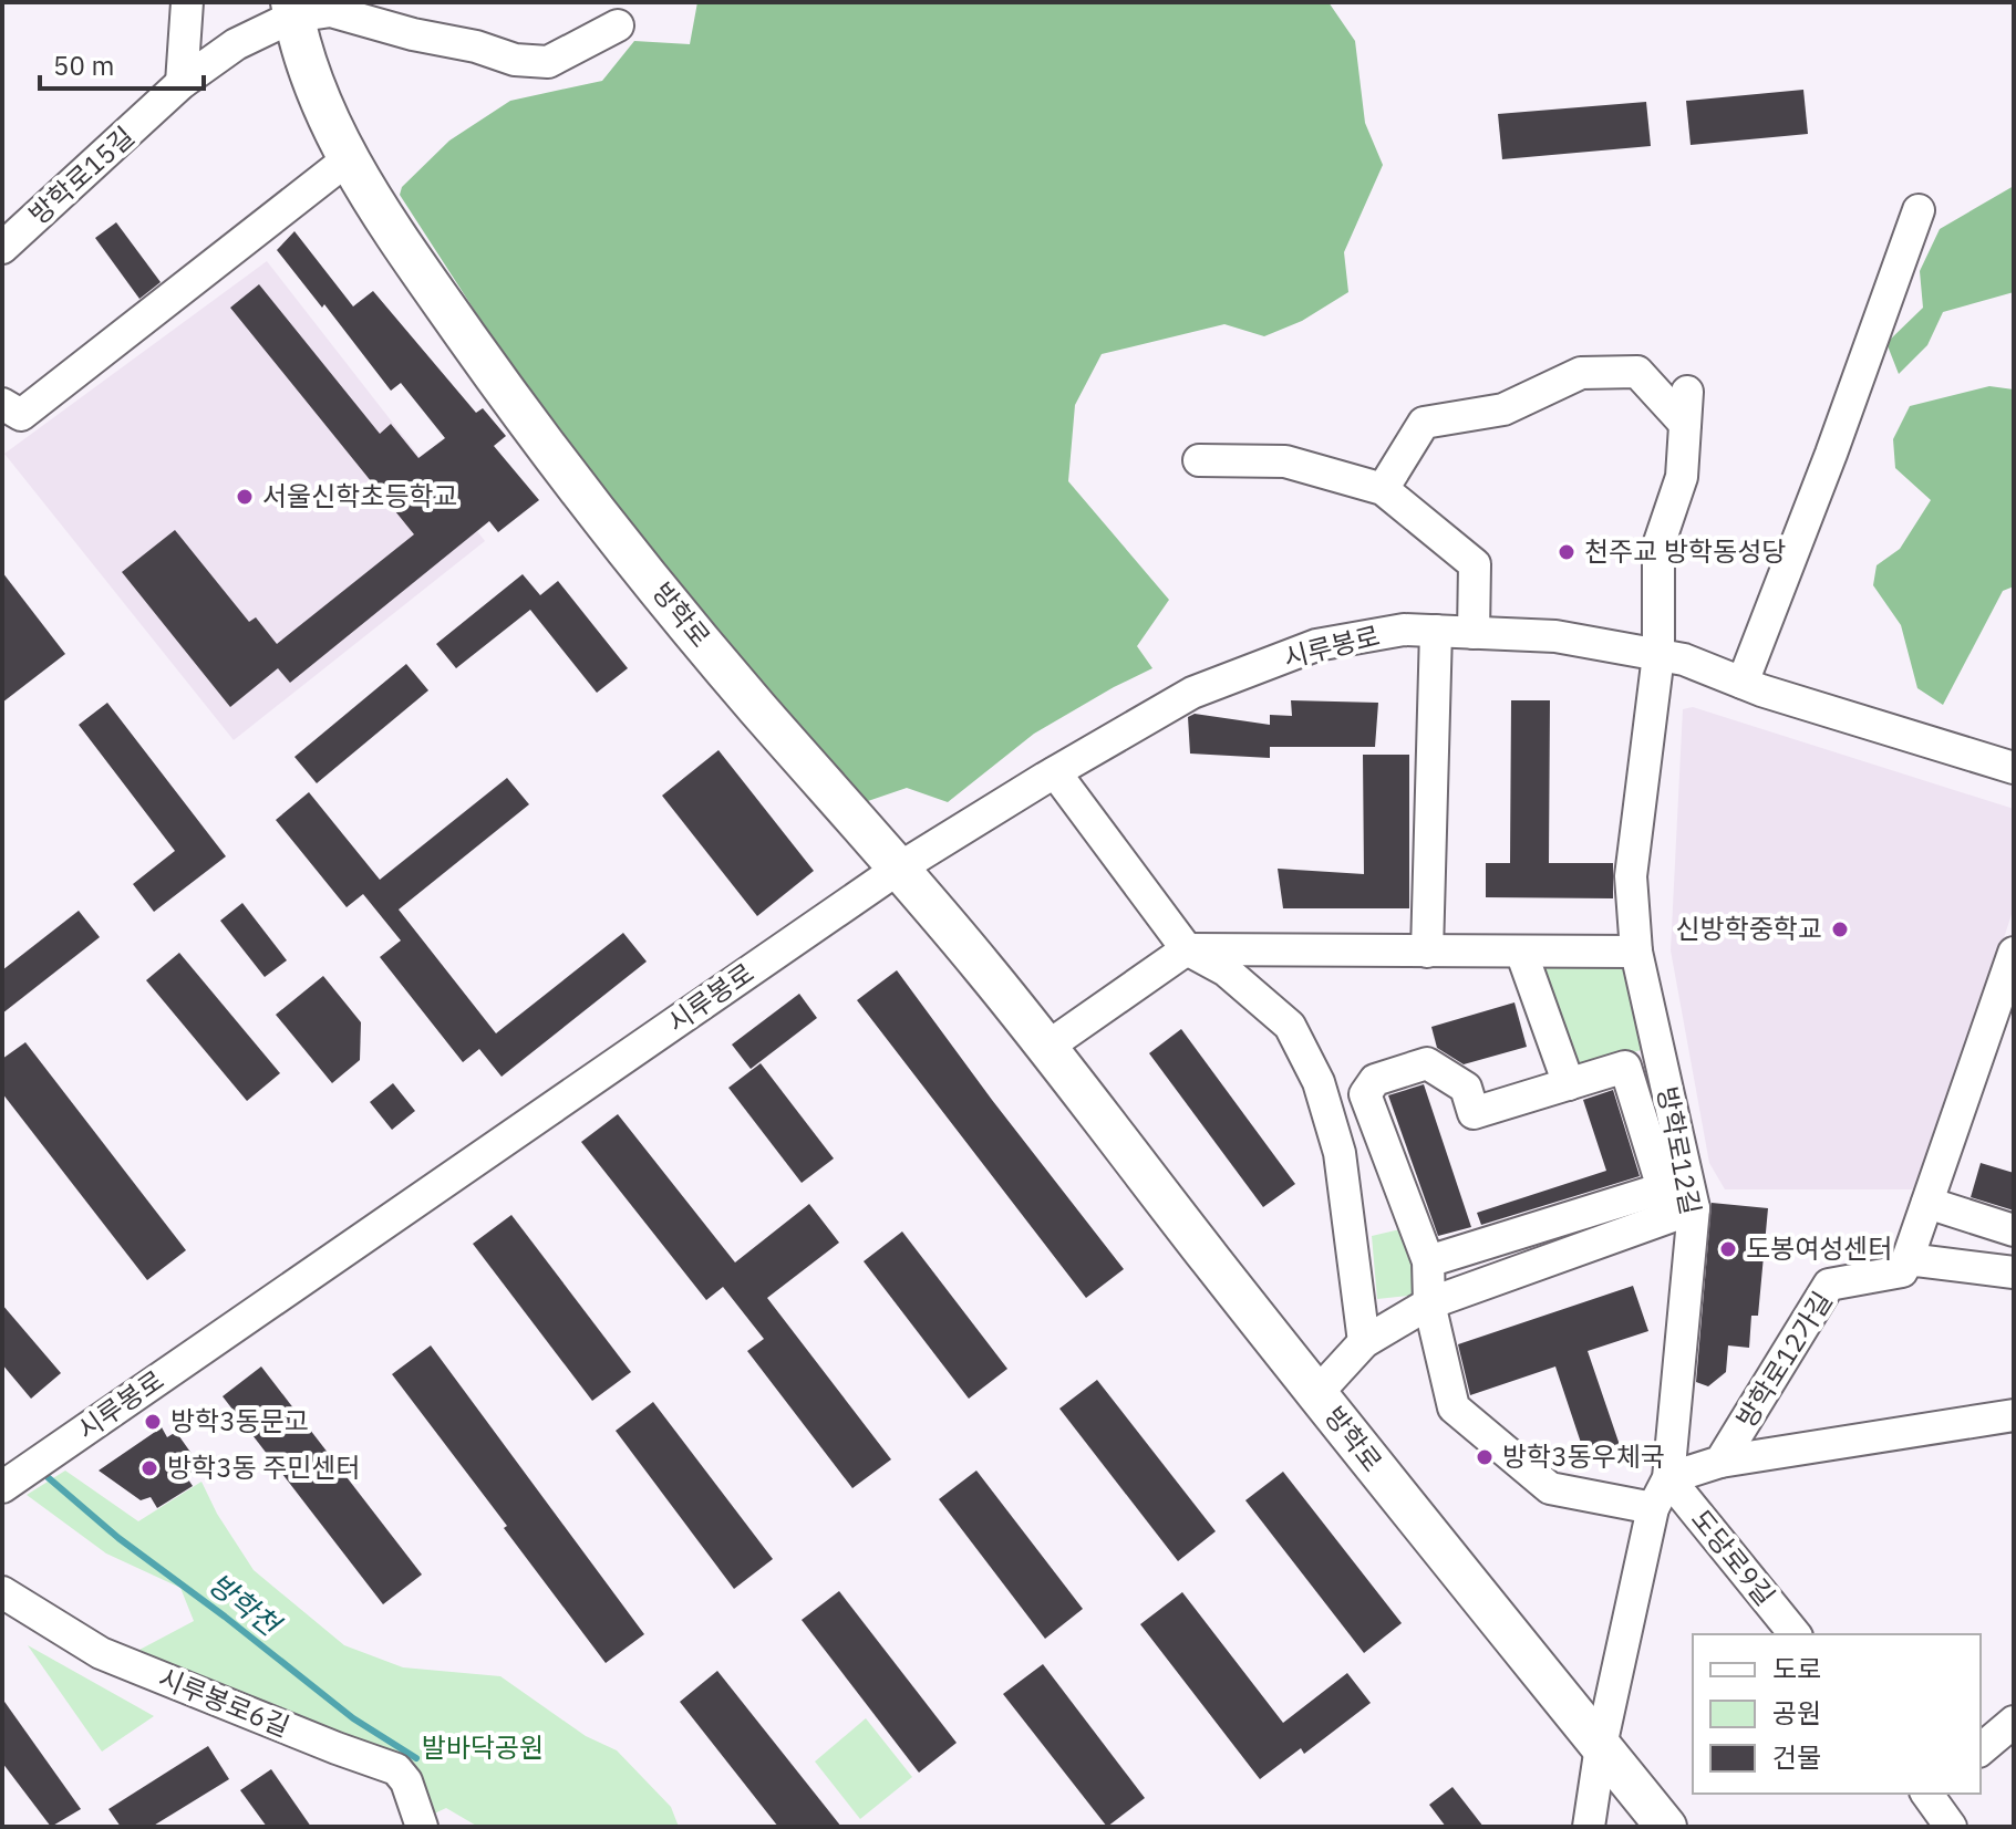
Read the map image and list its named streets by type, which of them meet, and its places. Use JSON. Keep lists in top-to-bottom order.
{
  "streets": {
    "main road": ["방학로"],
    "street": [
      "방학로15길",
      "시루봉로",
      "방학로12길",
      "방학로12가길",
      "도당로9길",
      "시루봉로6길"
    ]
  },
  "crossings": [
    ["방학로15길", "방학로"],
    ["방학로", "시루봉로"],
    ["방학로", "방학로12길"],
    ["시루봉로", "방학로12길"],
    ["방학로12길", "도당로9길"]
  ],
  "water": ["방학천"],
  "parks": ["발바닥공원"],
  "places": [
    "서울신학초등학교",
    "천주교 방학동성당",
    "신방학중학교",
    "도봉여성센터",
    "방학3동문고",
    "방학3동우체국",
    "방학3동 주민센터"
  ],
  "legend": ["도로", "공원", "건물"],
  "scale_bar": "50 m"
}
